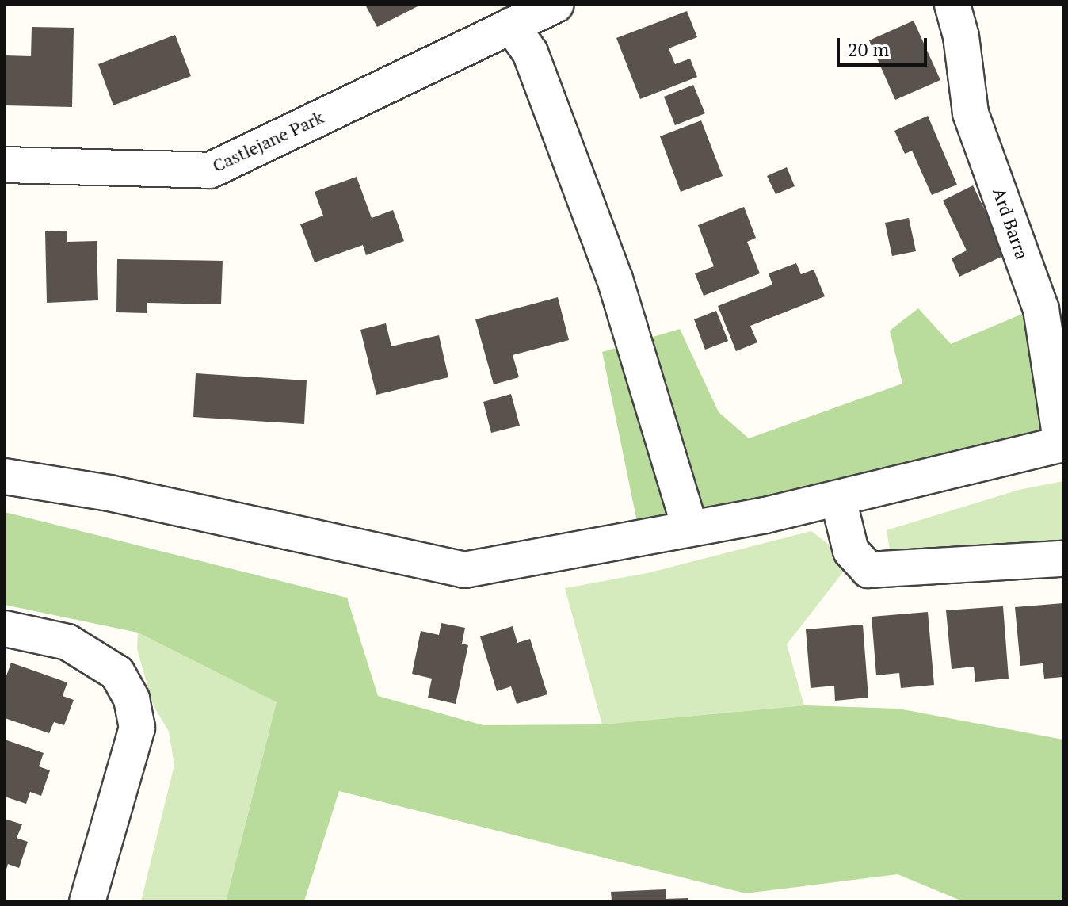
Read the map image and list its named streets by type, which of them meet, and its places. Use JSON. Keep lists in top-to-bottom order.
{
  "streets": {
    "street": ["Castlejane Park", "Ard Barra"]
  },
  "scale_bar": "20 m"
}
